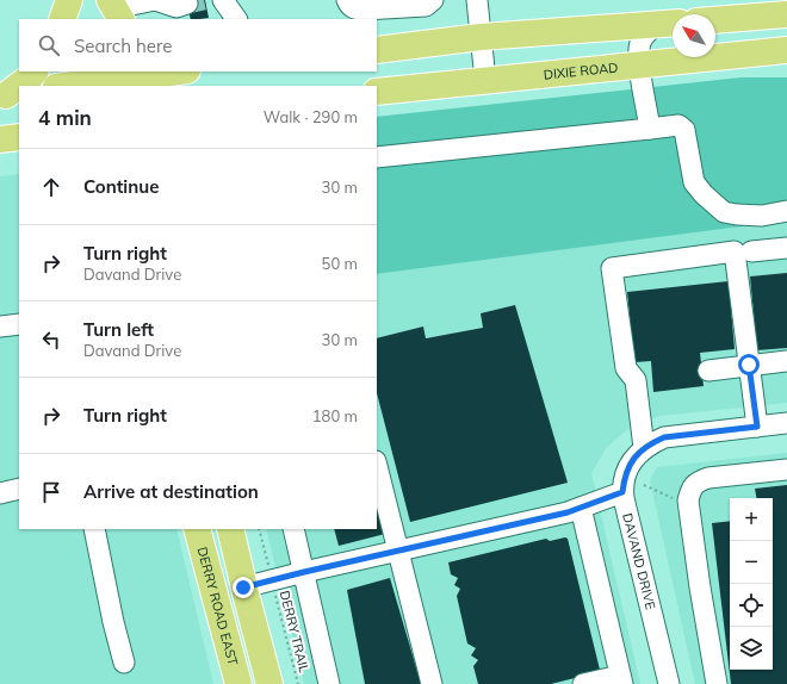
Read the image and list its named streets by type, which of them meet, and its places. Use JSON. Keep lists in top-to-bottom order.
{
  "streets": {
    "main road": ["DIXIE ROAD", "DERRY ROAD EAST"],
    "street": ["DAVAND DRIVE"],
    "path": ["DERRY TRAIL"]
  },
  "north": "top left",
  "page": {
    "search": "Search here",
    "heading": ["4 min", "Walk · 290 m"],
    "list": [
      ["Continue", "30 m"],
      ["Turn right", "Davand Drive", "50 m"],
      ["Turn left", "Davand Drive", "30 m"],
      ["Turn right", "180 m"],
      "Arrive at destination"
    ],
    "map_buttons": ["+", "−"]
  }
}
